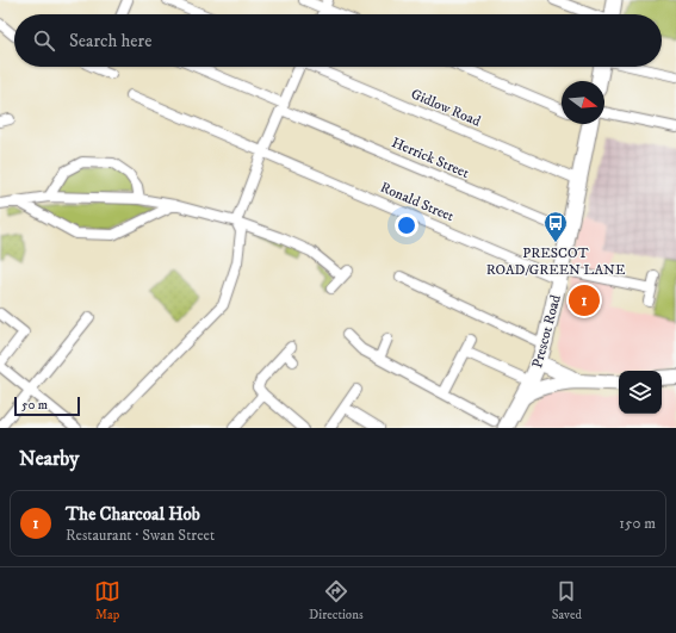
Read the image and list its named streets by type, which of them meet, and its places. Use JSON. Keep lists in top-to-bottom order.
{
  "streets": {
    "main road": ["Prescot Road"],
    "street": ["Gidlow Road", "Herrick Street", "Ronald Street"]
  },
  "crossings": [
    ["Gidlow Road", "Prescot Road"],
    ["Herrick Street", "Prescot Road"],
    ["Ronald Street", "Prescot Road"]
  ],
  "places": {
    "bus stop": ["PRESCOT ROAD/GREEN LANE"]
  },
  "scale_bar": "50 m",
  "north": "right",
  "page": {
    "search": "Search here",
    "pins": "1",
    "scale": "50 m",
    "heading": "Nearby",
    "list": [
      {
        "mark": "1",
        "name": "The Charcoal Hob",
        "note": "Restaurant · Swan Street",
        "value": "150 m"
      }
    ],
    "nav": ["Map", "Directions", "Saved"]
  }
}
